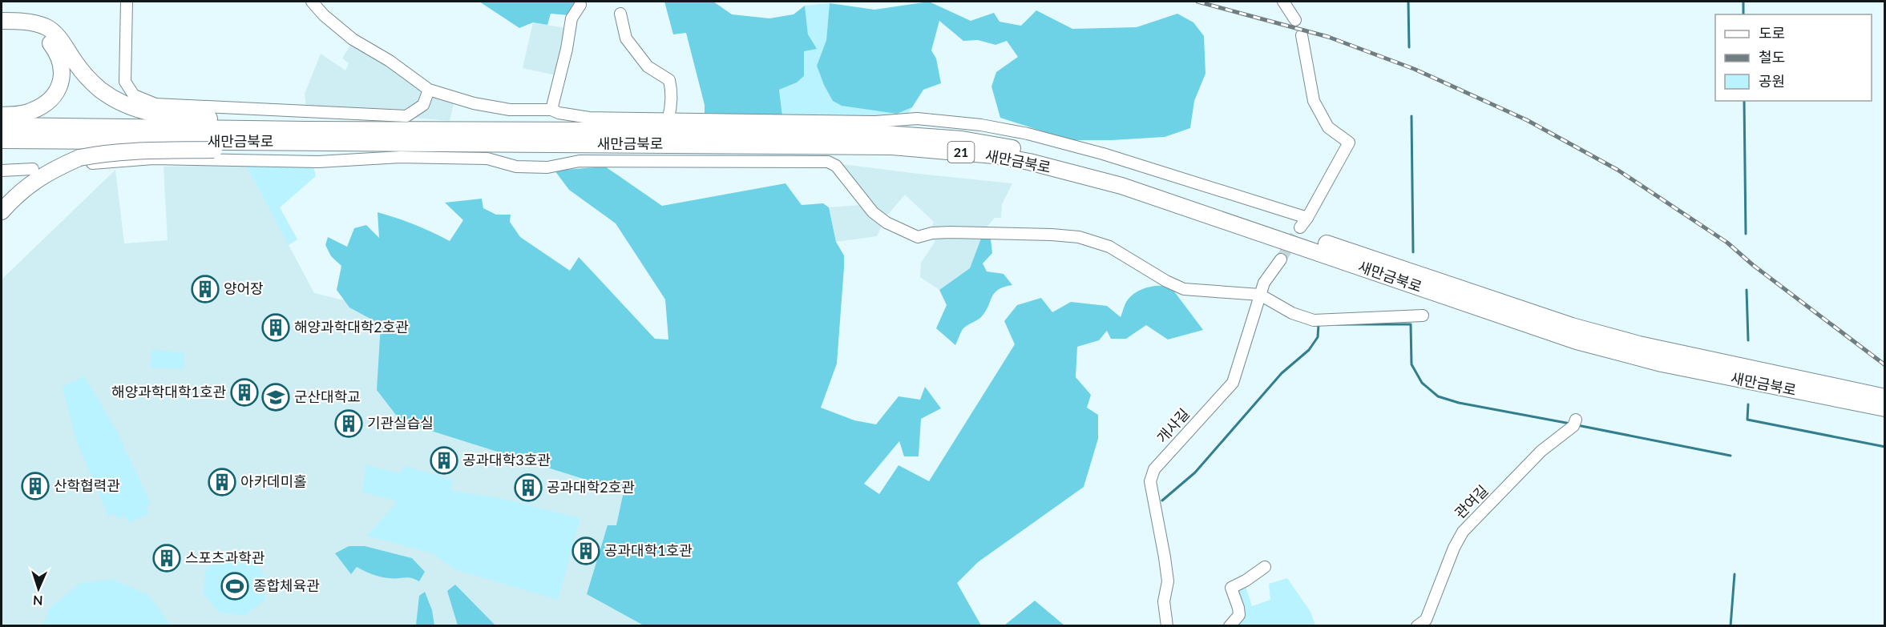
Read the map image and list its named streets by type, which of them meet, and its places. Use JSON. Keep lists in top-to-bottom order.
{
  "streets": {
    "highway": ["새만금북로", "21"],
    "street": ["개사길", "관여길"]
  },
  "places": {
    "building": [
      "양어장",
      "해양과학대학2호관",
      "해양과학대학1호관",
      "기관실습실",
      "공과대학3호관",
      "아카데미홀",
      "산학협력관",
      "공과대학2호관",
      "공과대학1호관",
      "스포츠과학관"
    ],
    "school or university": ["군산대학교"],
    "sports": ["종합체육관"]
  },
  "legend": ["도로", "철도", "공원"],
  "north": "bottom"
}
